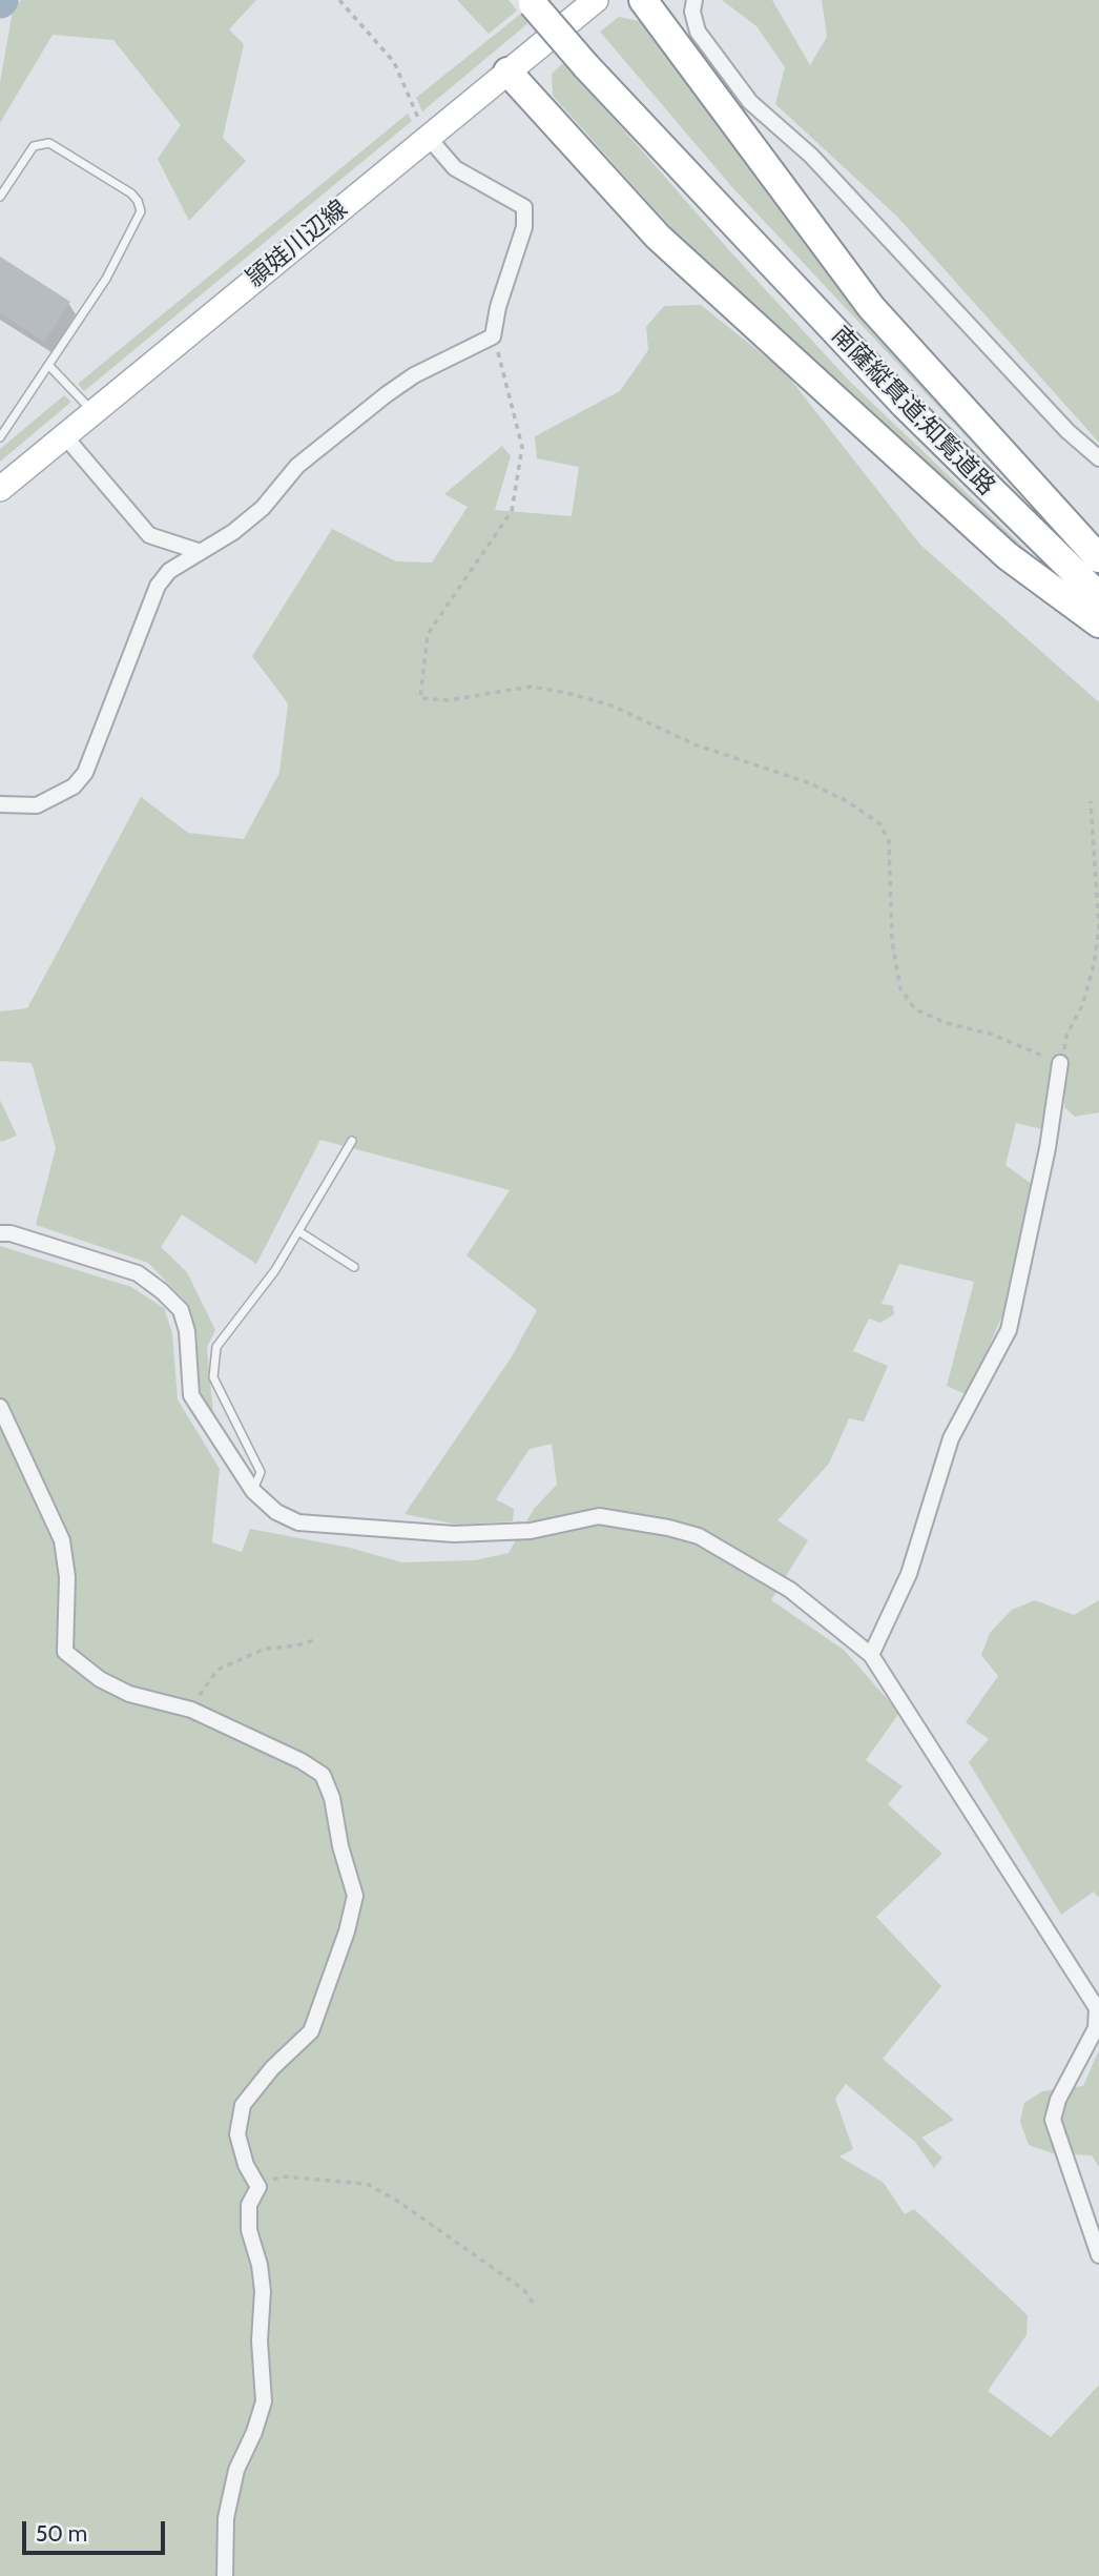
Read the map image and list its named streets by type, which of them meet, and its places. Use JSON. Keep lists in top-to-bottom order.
{
  "streets": {
    "highway": ["南薩縦貫道;知覧道路"],
    "main road": ["頴娃川辺線"]
  },
  "scale_bar": "50 m"
}
